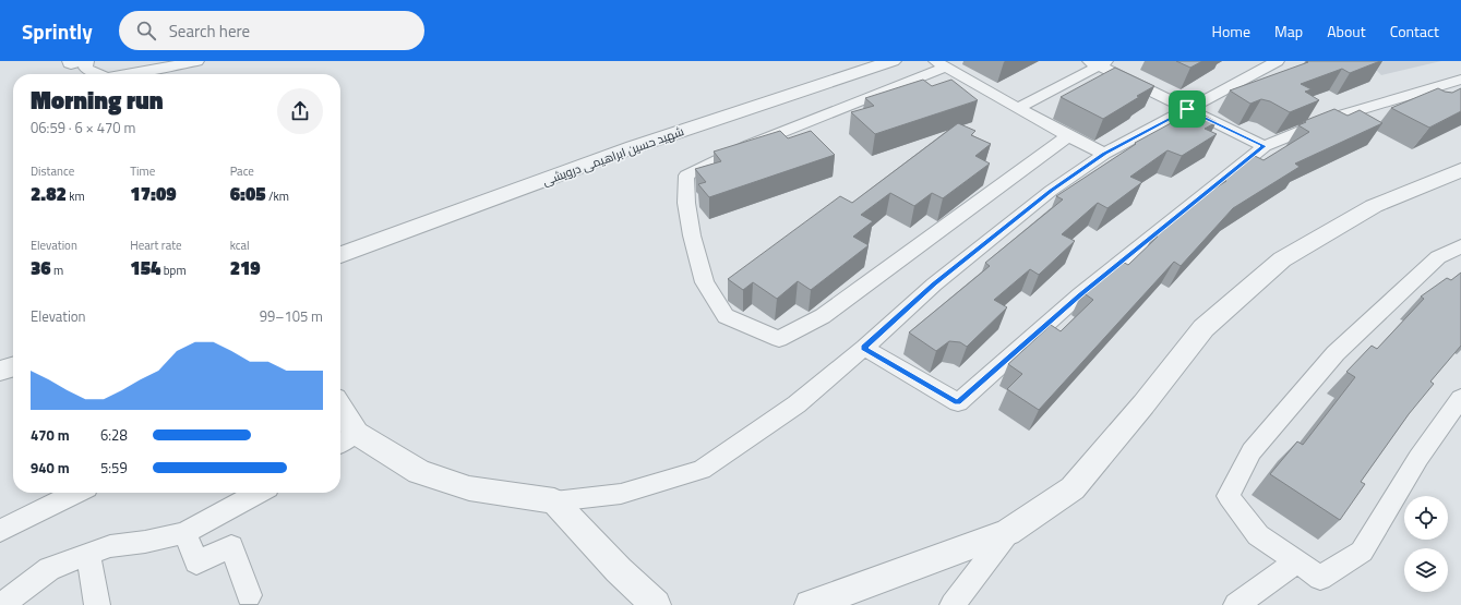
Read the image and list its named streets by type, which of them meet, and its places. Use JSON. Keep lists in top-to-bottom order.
{
  "streets": {
    "street": ["شهید حسین ابراهیمی درویشی"]
  },
  "page": {
    "header": "Sprintly",
    "search": "Search here",
    "nav": [
      "Home",
      "Map",
      "About",
      "Contact"
    ],
    "heading": ["Morning run", "06:59 · 6 × 470 m"],
    "stats": [
      ["Distance", "2.82 km"],
      ["Time", "17:09"],
      ["Pace", "6:05 /km"],
      ["Elevation", "36 m"],
      ["Heart rate", "154 bpm"],
      ["kcal", "219"]
    ],
    "chart": ["Elevation", "99–105 m"],
    "list": [
      {
        "name": "470 m",
        "note": "6:28"
      },
      {
        "name": "940 m",
        "note": "5:59"
      }
    ]
  }
}
